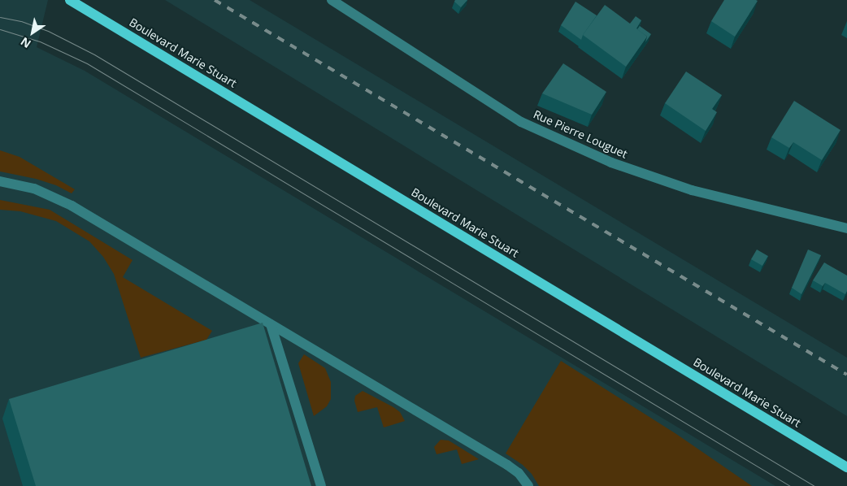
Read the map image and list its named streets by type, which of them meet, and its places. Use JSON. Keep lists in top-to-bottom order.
{
  "streets": {
    "main road": ["Boulevard Marie Stuart"],
    "street": ["Rue Pierre Louguet"]
  },
  "north": "bottom left"
}
